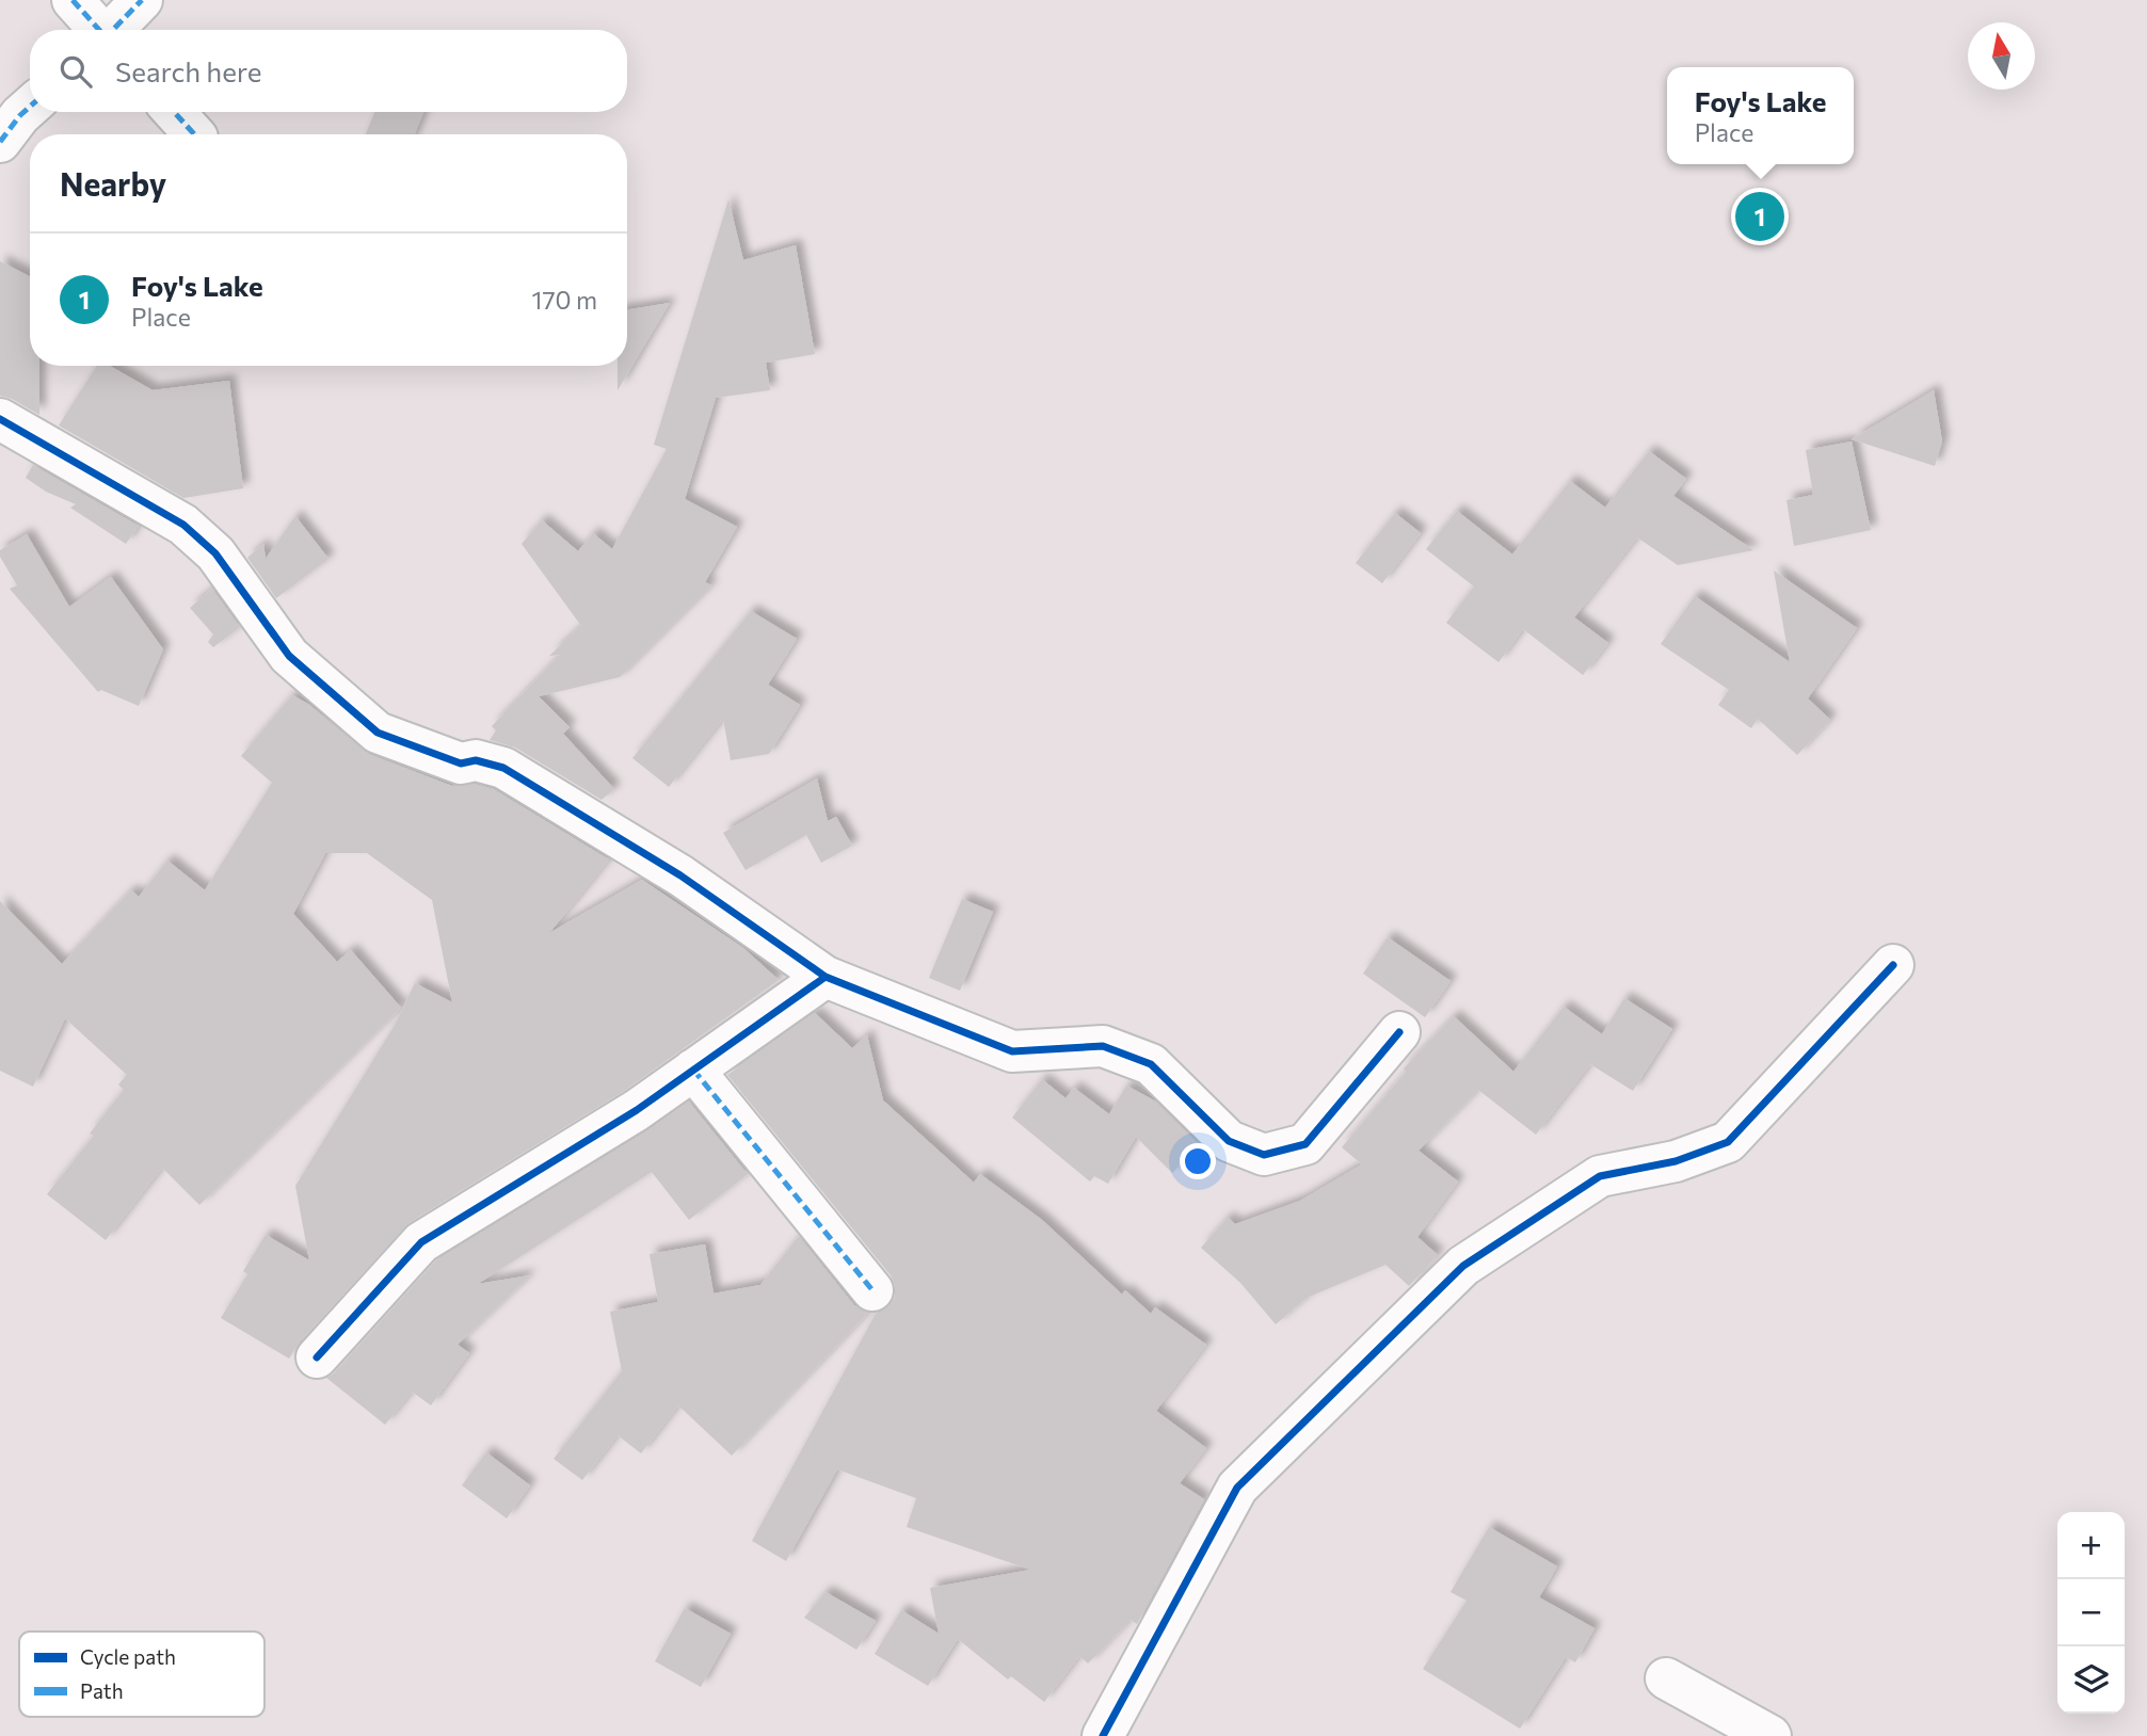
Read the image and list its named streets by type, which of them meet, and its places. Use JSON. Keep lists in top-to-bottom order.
{
  "legend": ["Cycle path", "Path"],
  "north": "top",
  "page": {
    "search": "Search here",
    "popup": ["Foy's Lake", "Place"],
    "heading": "Nearby",
    "pins": "1",
    "list": [
      {
        "mark": "1",
        "name": "Foy's Lake",
        "note": "Place",
        "value": "170 m"
      }
    ],
    "map_buttons": ["+", "−"]
  }
}
